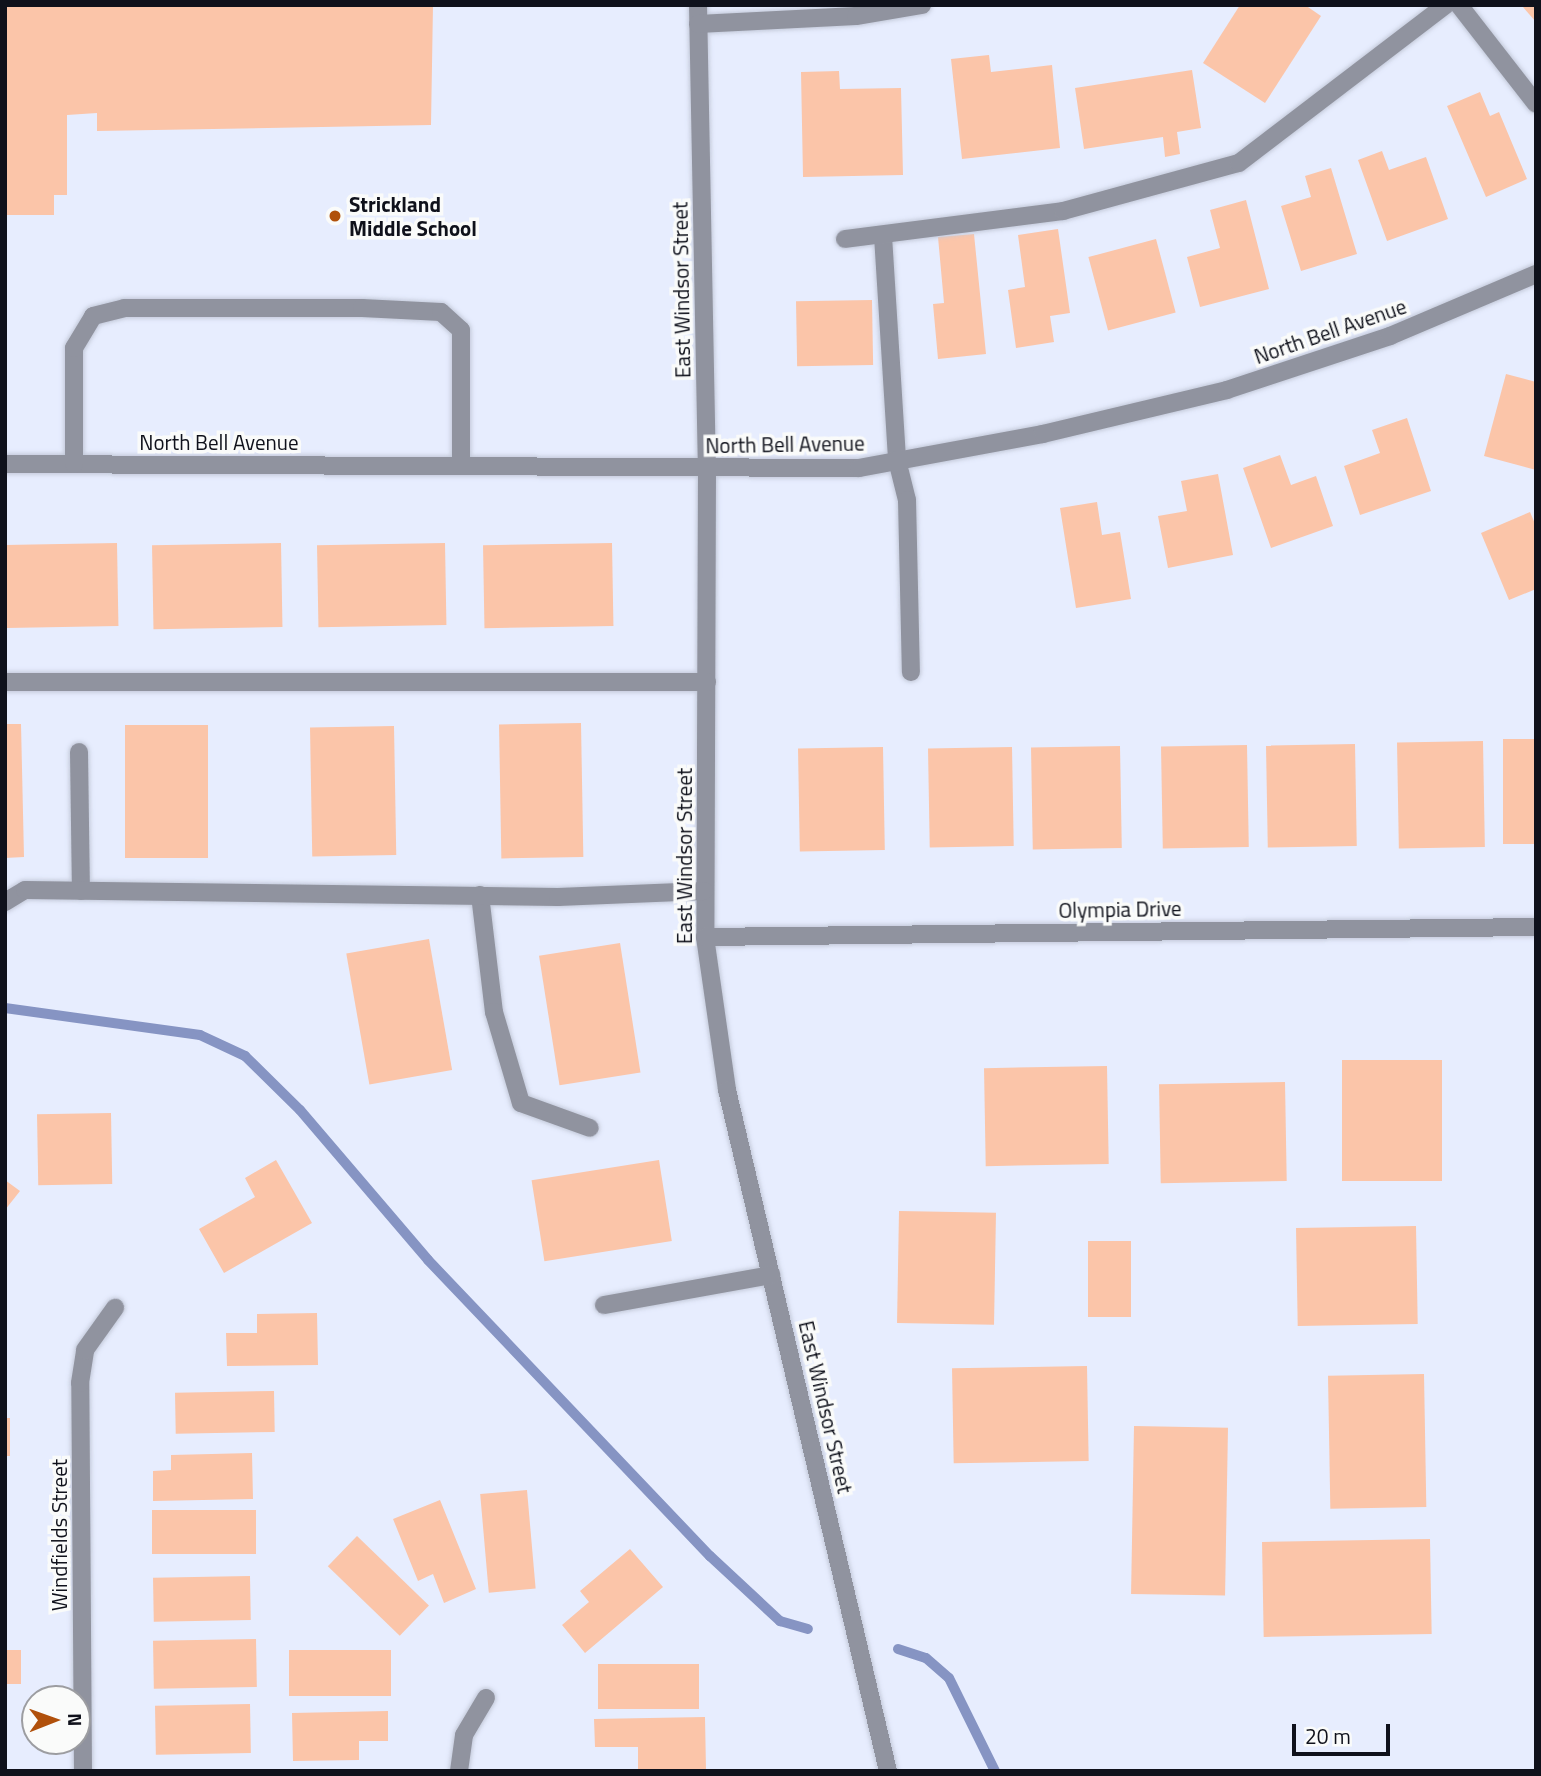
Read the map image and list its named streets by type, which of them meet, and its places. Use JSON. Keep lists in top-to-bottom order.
{
  "streets": {
    "street": [
      "East Windsor Street",
      "North Bell Avenue",
      "Olympia Drive",
      "Windfields Street"
    ]
  },
  "crossings": [
    ["East Windsor Street", "North Bell Avenue"],
    ["East Windsor Street", "Olympia Drive"]
  ],
  "places": ["Strickland Middle School"],
  "scale_bar": "20 m",
  "north": "right"
}
